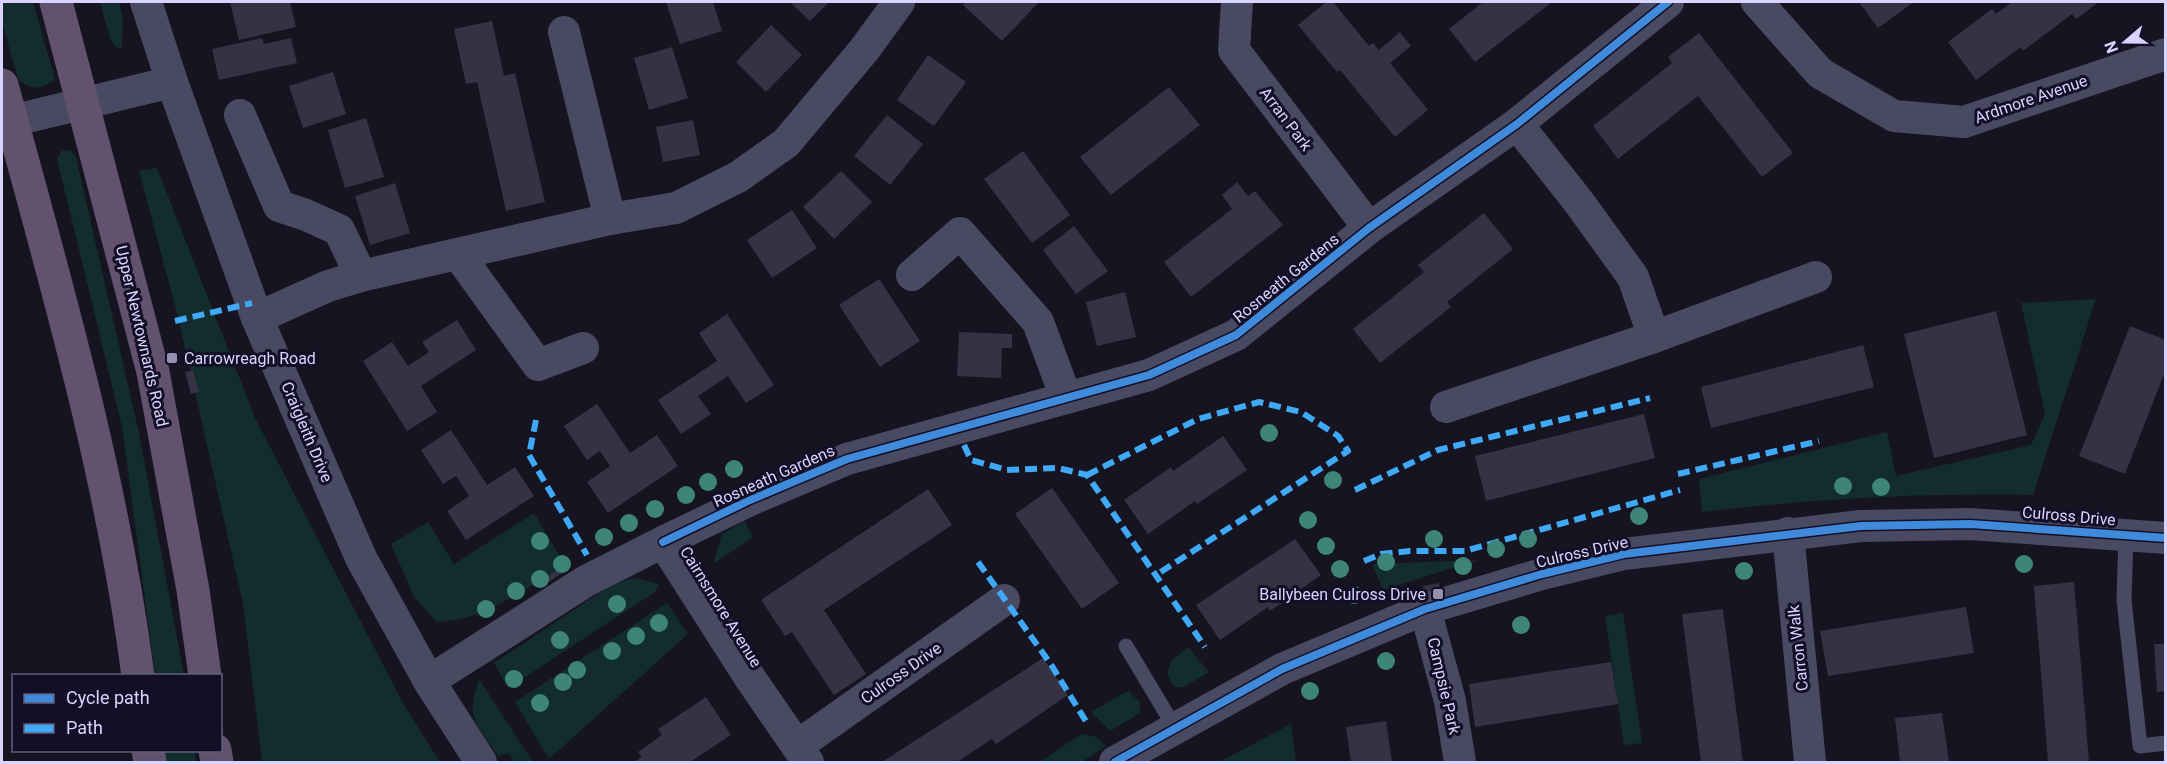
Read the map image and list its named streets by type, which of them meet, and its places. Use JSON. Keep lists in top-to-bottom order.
{
  "streets": {
    "highway": ["Upper Newtownards Road"],
    "street": [
      "Ardmore Avenue",
      "Arran Park",
      "Rosneath Gardens",
      "Craigleith Drive",
      "Culross Drive",
      "Cairnsmore Avenue",
      "Carron Walk",
      "Campsie Park"
    ]
  },
  "crossings": [
    ["Arran Park", "Rosneath Gardens"],
    ["Rosneath Gardens", "Cairnsmore Avenue"],
    ["Craigleith Drive", "Cairnsmore Avenue"],
    ["Culross Drive", "Cairnsmore Avenue"],
    ["Culross Drive", "Carron Walk"],
    ["Culross Drive", "Campsie Park"]
  ],
  "places": {
    "transit": ["Carrowreagh Road", "Ballybeen Culross Drive"]
  },
  "legend": ["Cycle path", "Path"],
  "north": "left"
}
